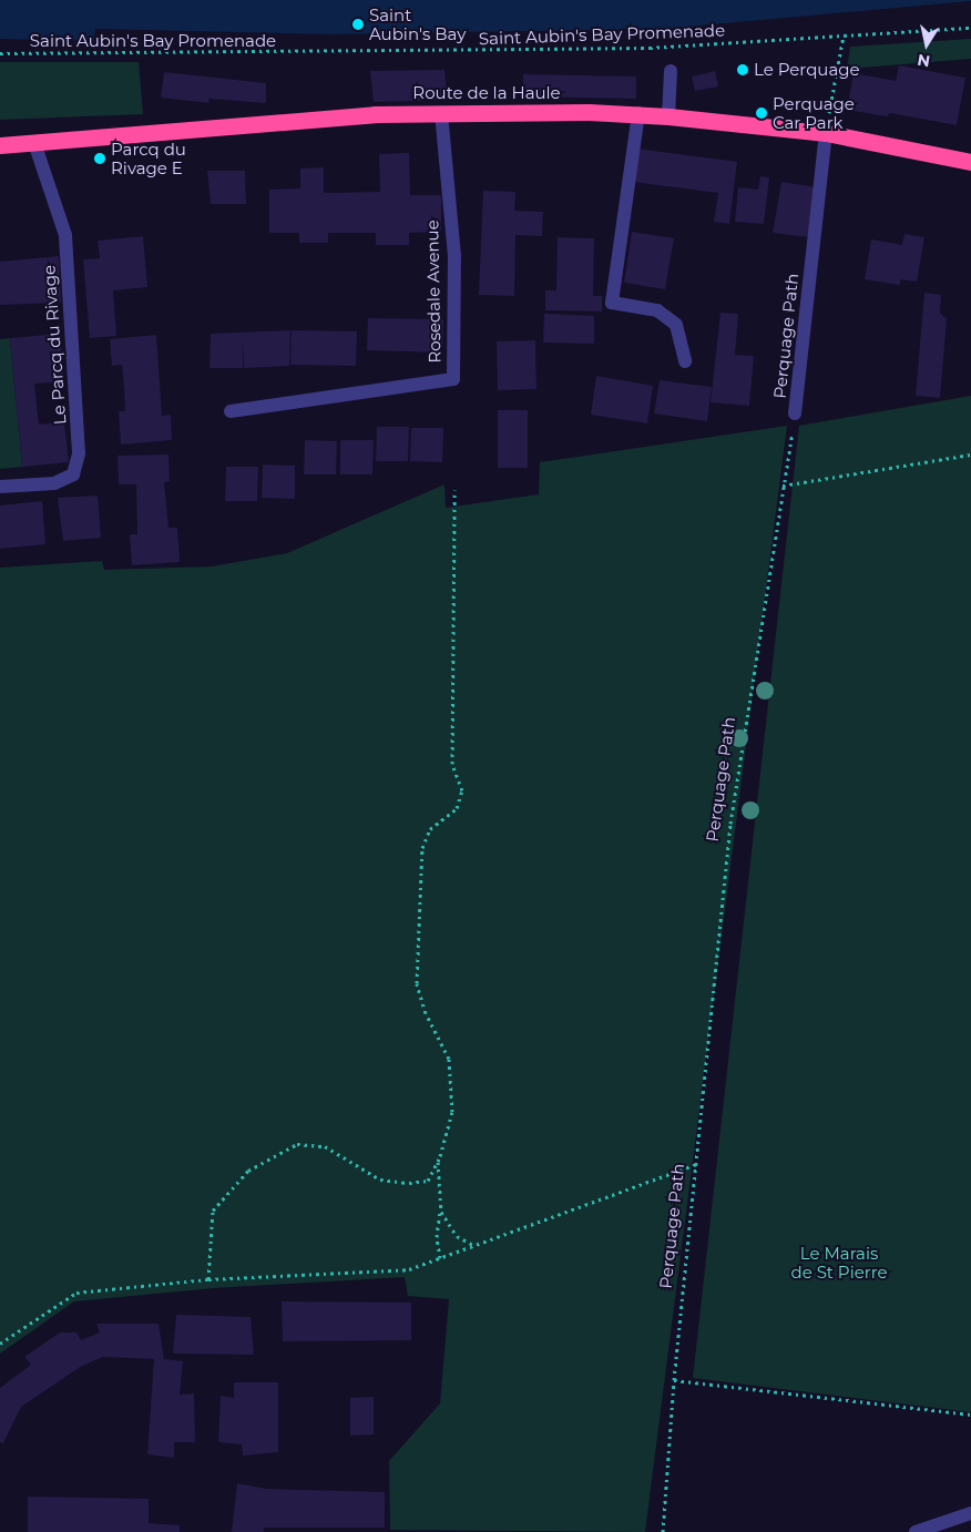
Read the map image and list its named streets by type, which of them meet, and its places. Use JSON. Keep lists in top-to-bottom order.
{
  "streets": {
    "highway": ["Route de la Haule"],
    "street": ["Rosedale Avenue", "Perquage Path", "Le Parcq du Rivage"],
    "path": ["Saint Aubin's Bay Promenade"]
  },
  "crossings": [
    ["Route de la Haule", "Rosedale Avenue"],
    ["Route de la Haule", "Perquage Path"],
    ["Route de la Haule", "Le Parcq du Rivage"]
  ],
  "parks": ["Le Marais de St Pierre"],
  "places": [
    "Saint Aubin's Bay",
    "Le Perquage",
    "Perquage Car Park",
    "Parcq du Rivage E"
  ],
  "north": "bottom"
}
